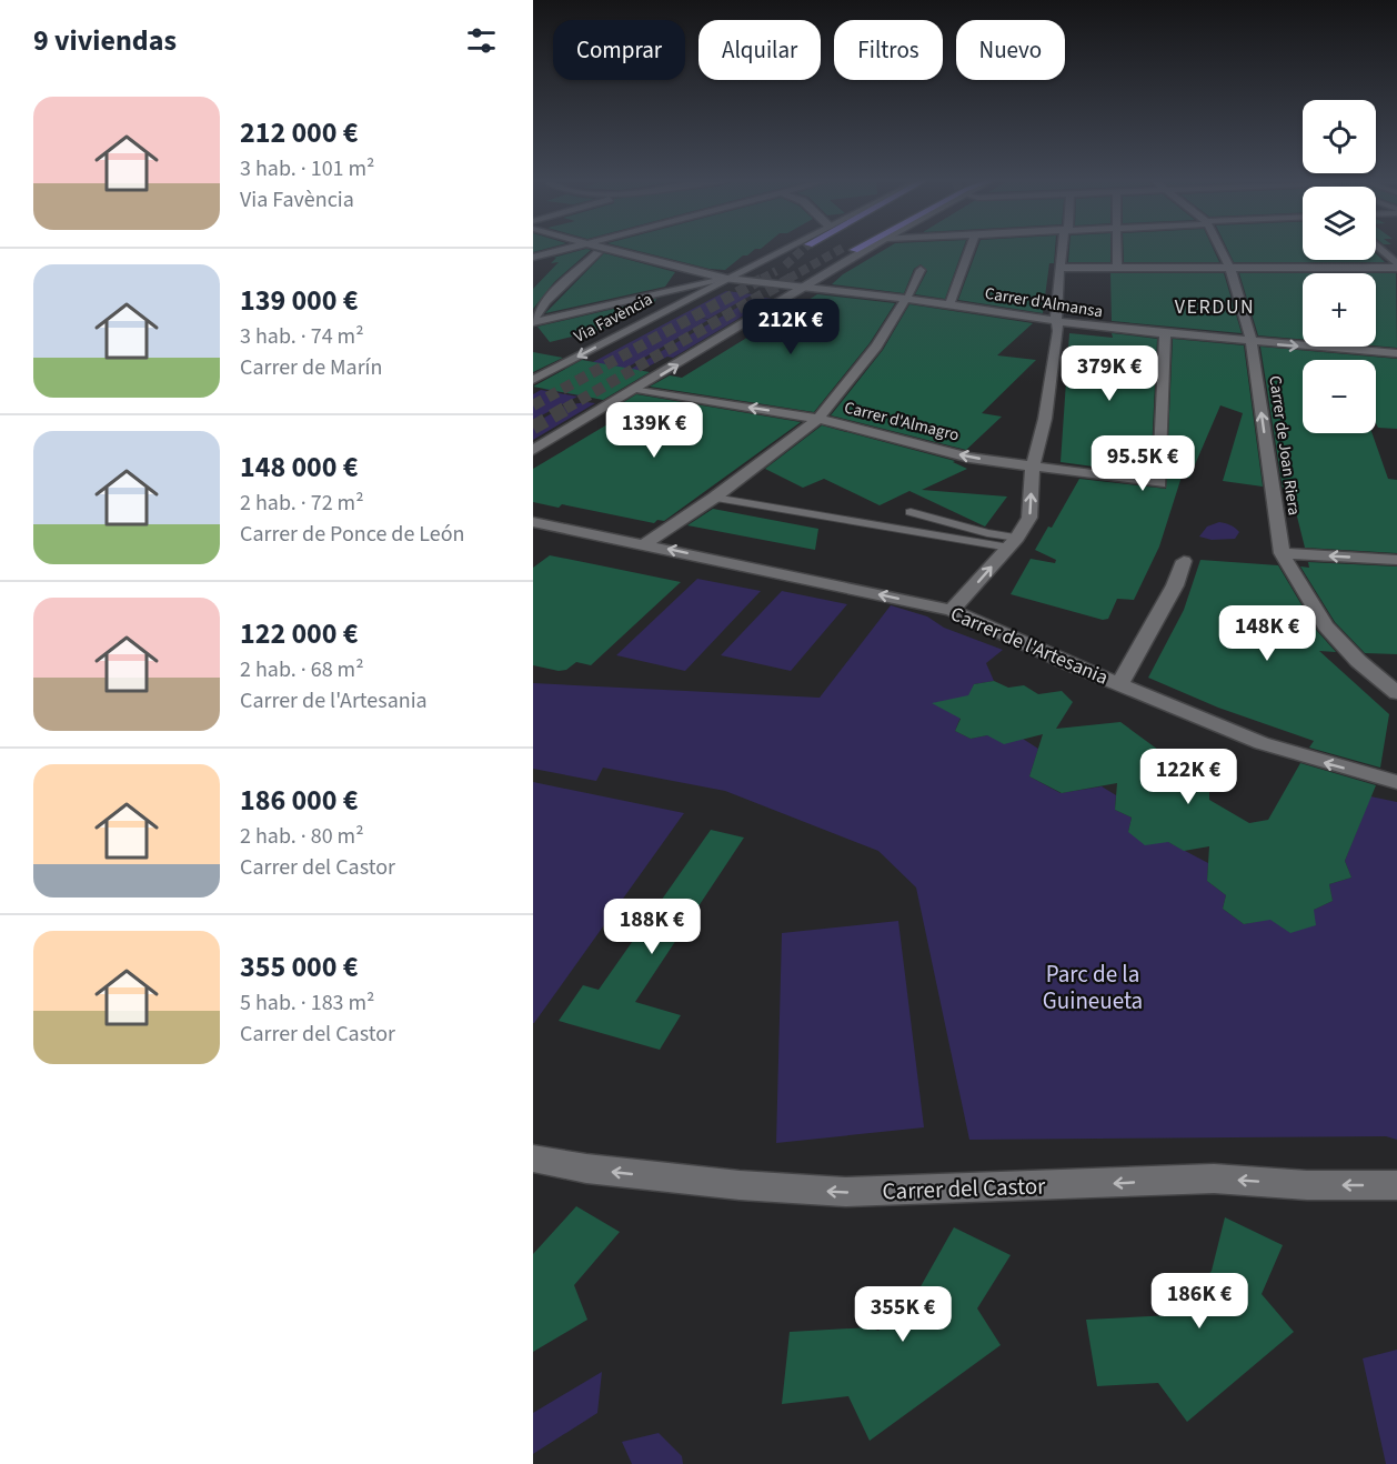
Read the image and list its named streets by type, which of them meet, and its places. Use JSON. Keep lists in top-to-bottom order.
{
  "streets": {
    "street": [
      "Carrer d'Almansa",
      "Via Favència",
      "Carrer d'Almagro",
      "Carrer de Joan Riera",
      "Carrer de l'Artesania",
      "Carrer del Castor"
    ]
  },
  "crossings": [
    ["Carrer d'Almansa", "Via Favència"],
    ["Carrer d'Almansa", "Carrer d'Almagro"],
    ["Carrer d'Almansa", "Carrer de Joan Riera"]
  ],
  "one_way": [
    "Carrer d'Almagro",
    "Carrer de Joan Riera",
    "Carrer de l'Artesania",
    "Carrer del Castor"
  ],
  "districts": ["VERDUN"],
  "parks": ["Parc de la Guineueta"],
  "page": {
    "heading": "9 viviendas",
    "chip": [
      "Comprar",
      "Alquilar",
      "Filtros",
      "Nuevo"
    ],
    "list": [
      {
        "name": "212 000 €",
        "note": "3 hab. · 101 m² · Via Favència"
      },
      {
        "name": "139 000 €",
        "note": "3 hab. · 74 m² · Carrer de Marín"
      },
      {
        "name": "148 000 €",
        "note": "2 hab. · 72 m² · Carrer de Ponce de León"
      },
      {
        "name": "122 000 €",
        "note": "2 hab. · 68 m² · Carrer de l'Artesania"
      },
      {
        "name": "186 000 €",
        "note": "2 hab. · 80 m² · Carrer del Castor"
      },
      {
        "name": "355 000 €",
        "note": "5 hab. · 183 m² · Carrer del Castor"
      }
    ],
    "map_buttons": ["+", "−"],
    "price": [
      "212K €",
      "379K €",
      "139K €",
      "95.5K €",
      "148K €",
      "122K €",
      "188K €",
      "186K €",
      "355K €"
    ]
  }
}
